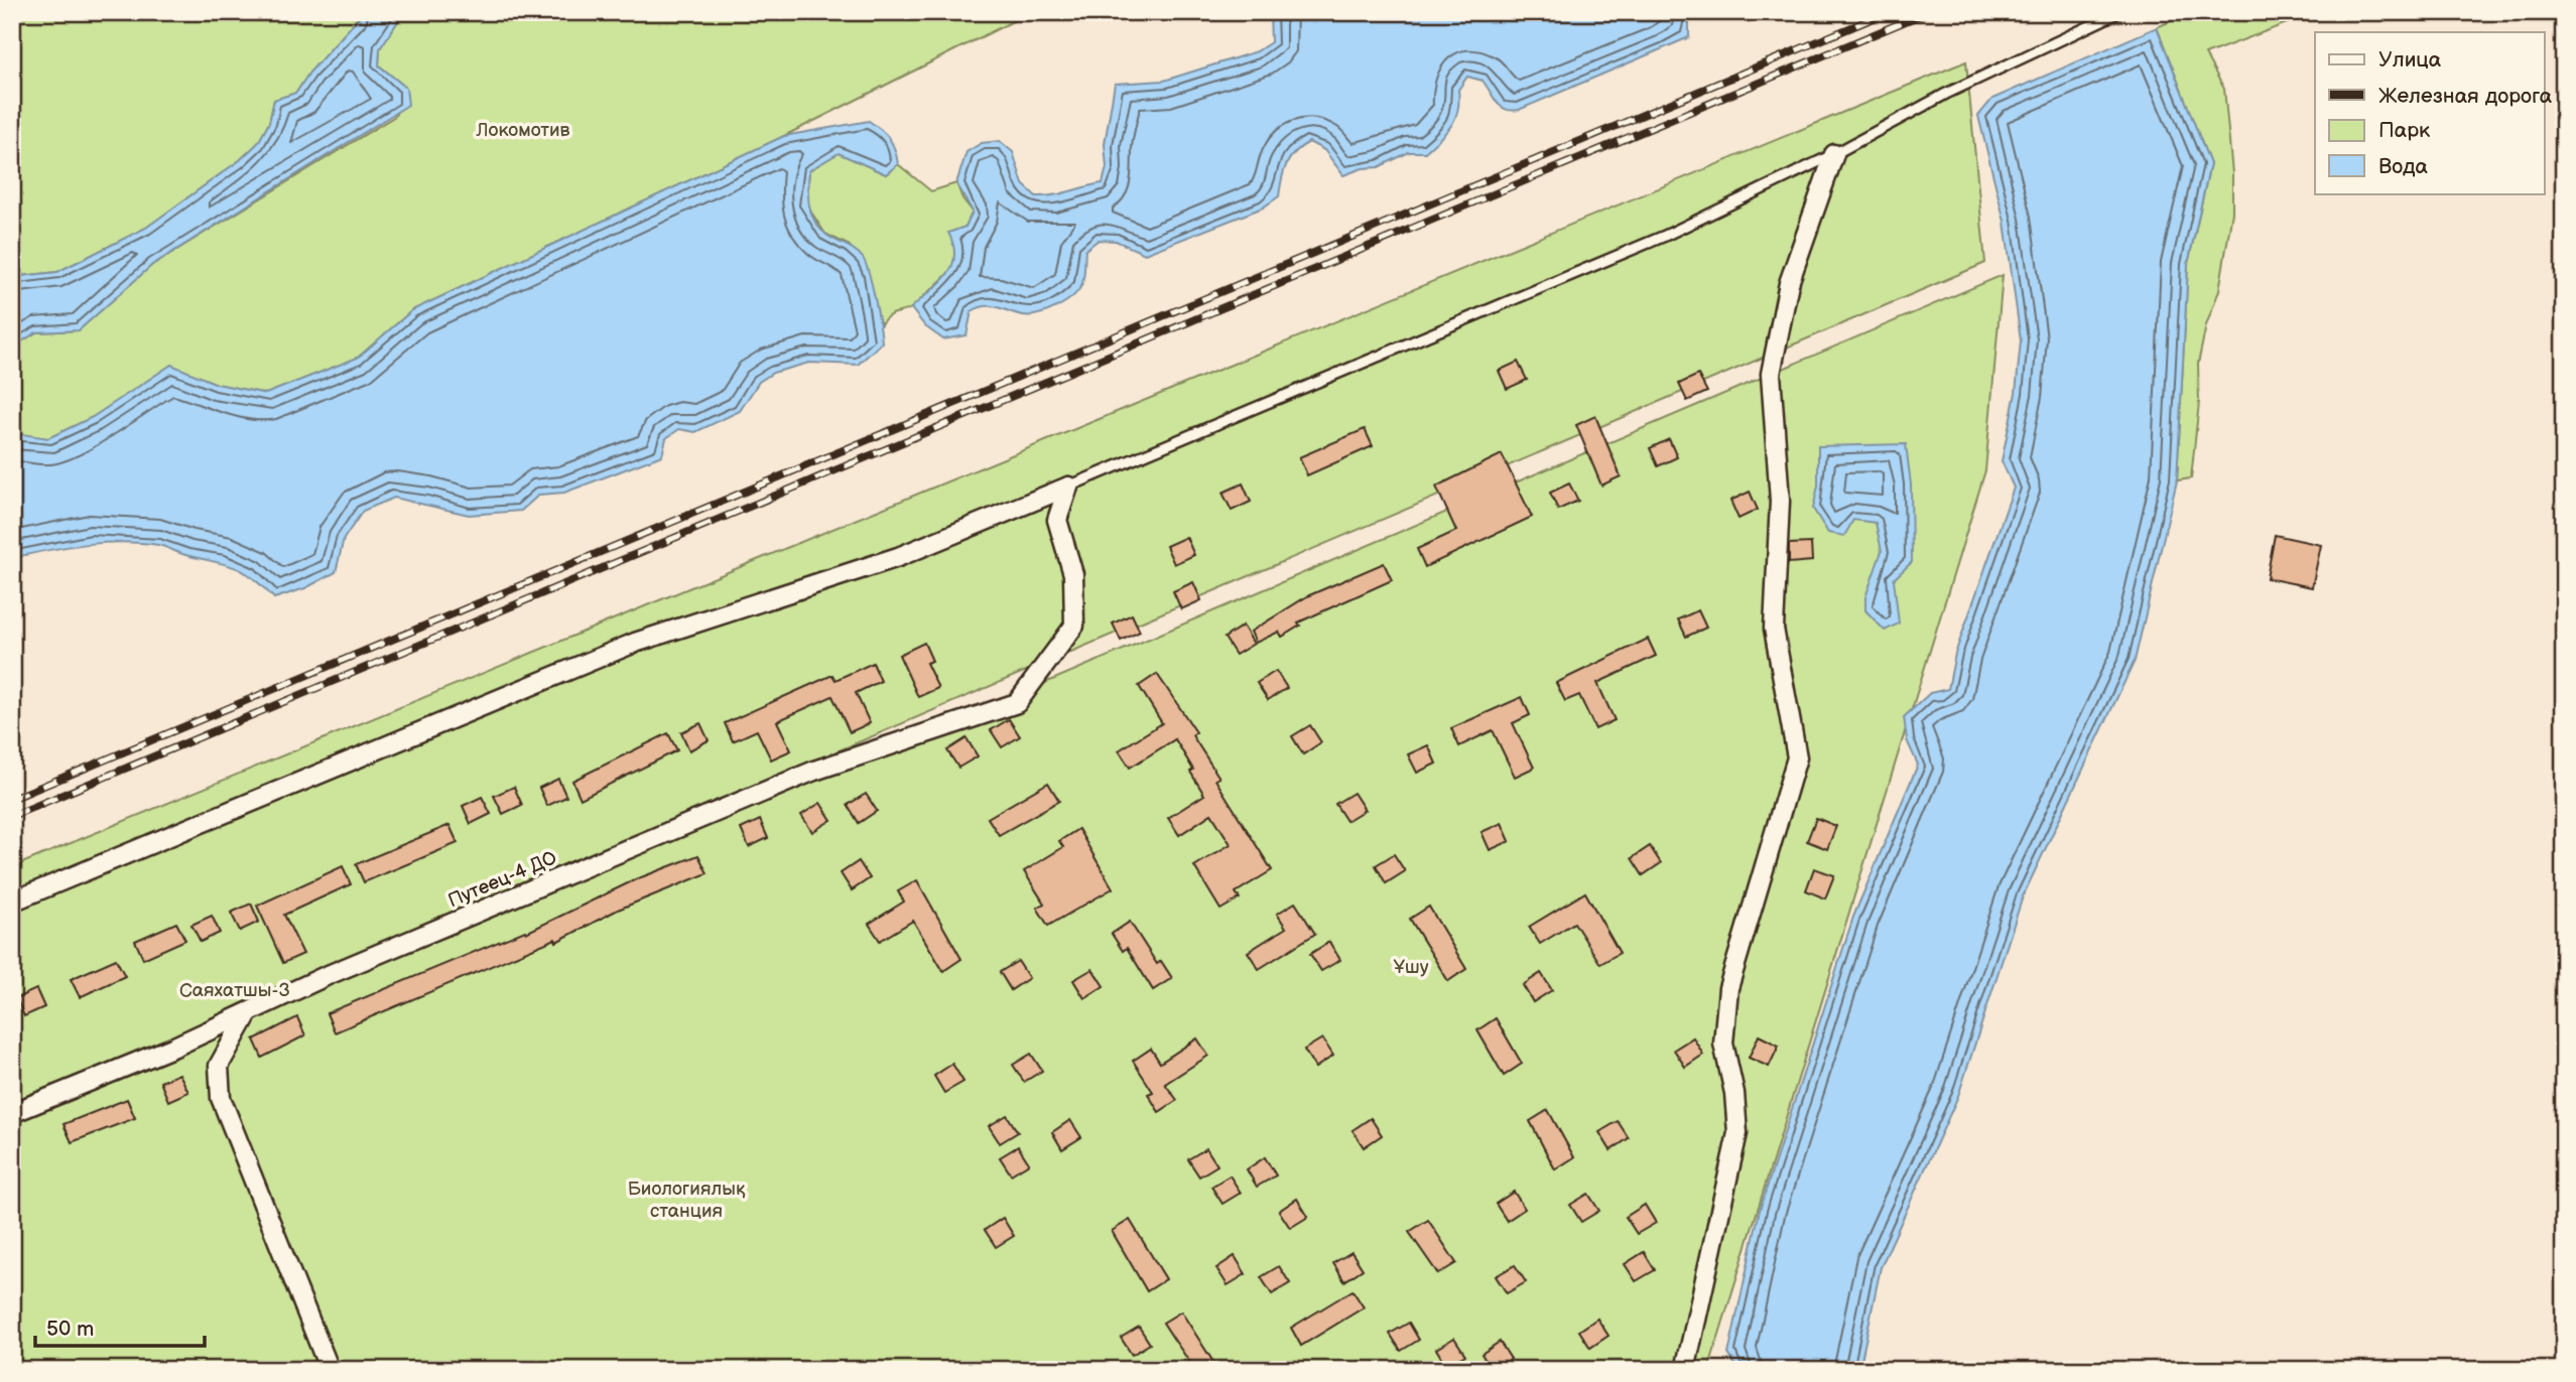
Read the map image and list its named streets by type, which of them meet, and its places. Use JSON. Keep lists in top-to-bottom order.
{
  "streets": {
    "street": ["Путеец-4 ДО"]
  },
  "parks": [
    "Локомотив",
    "Ұшу",
    "Саяхатшы-3",
    "Биологиялық станция"
  ],
  "legend": [
    "Улица",
    "Железная дорога",
    "Парк",
    "Вода"
  ],
  "scale_bar": "50 m"
}
